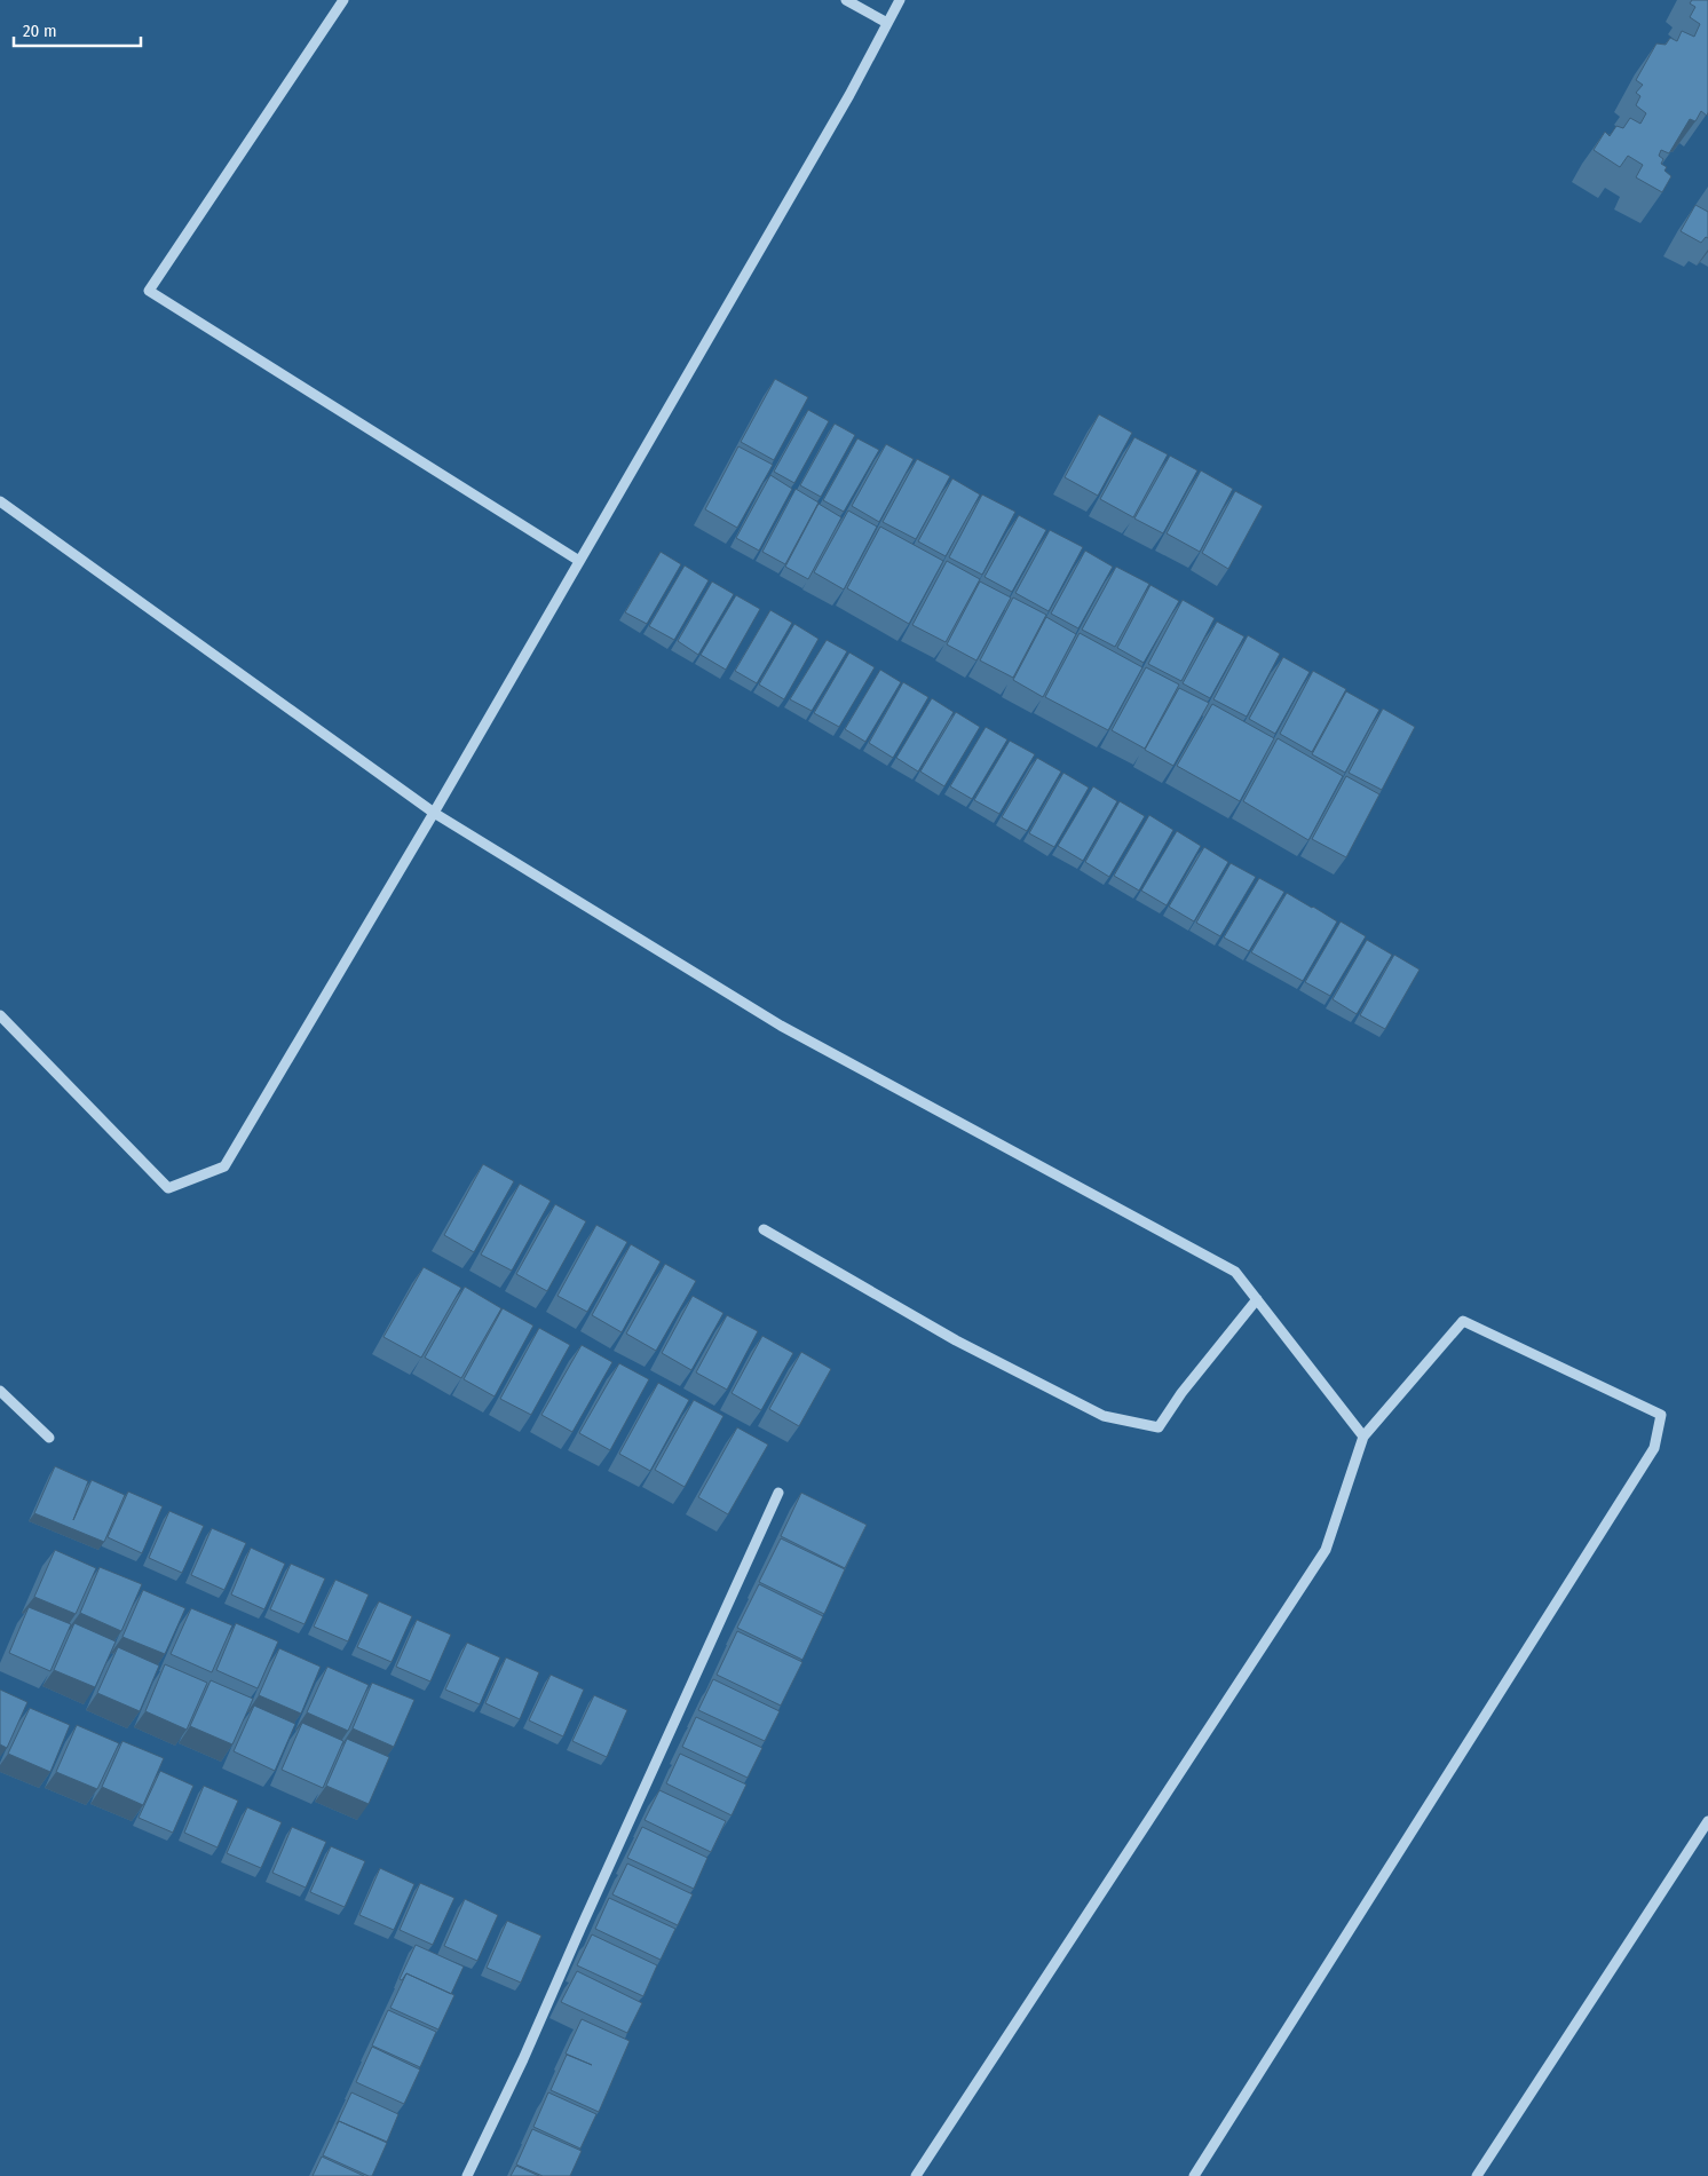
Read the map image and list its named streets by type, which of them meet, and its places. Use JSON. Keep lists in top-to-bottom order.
{
  "scale_bar": "20 m"
}
